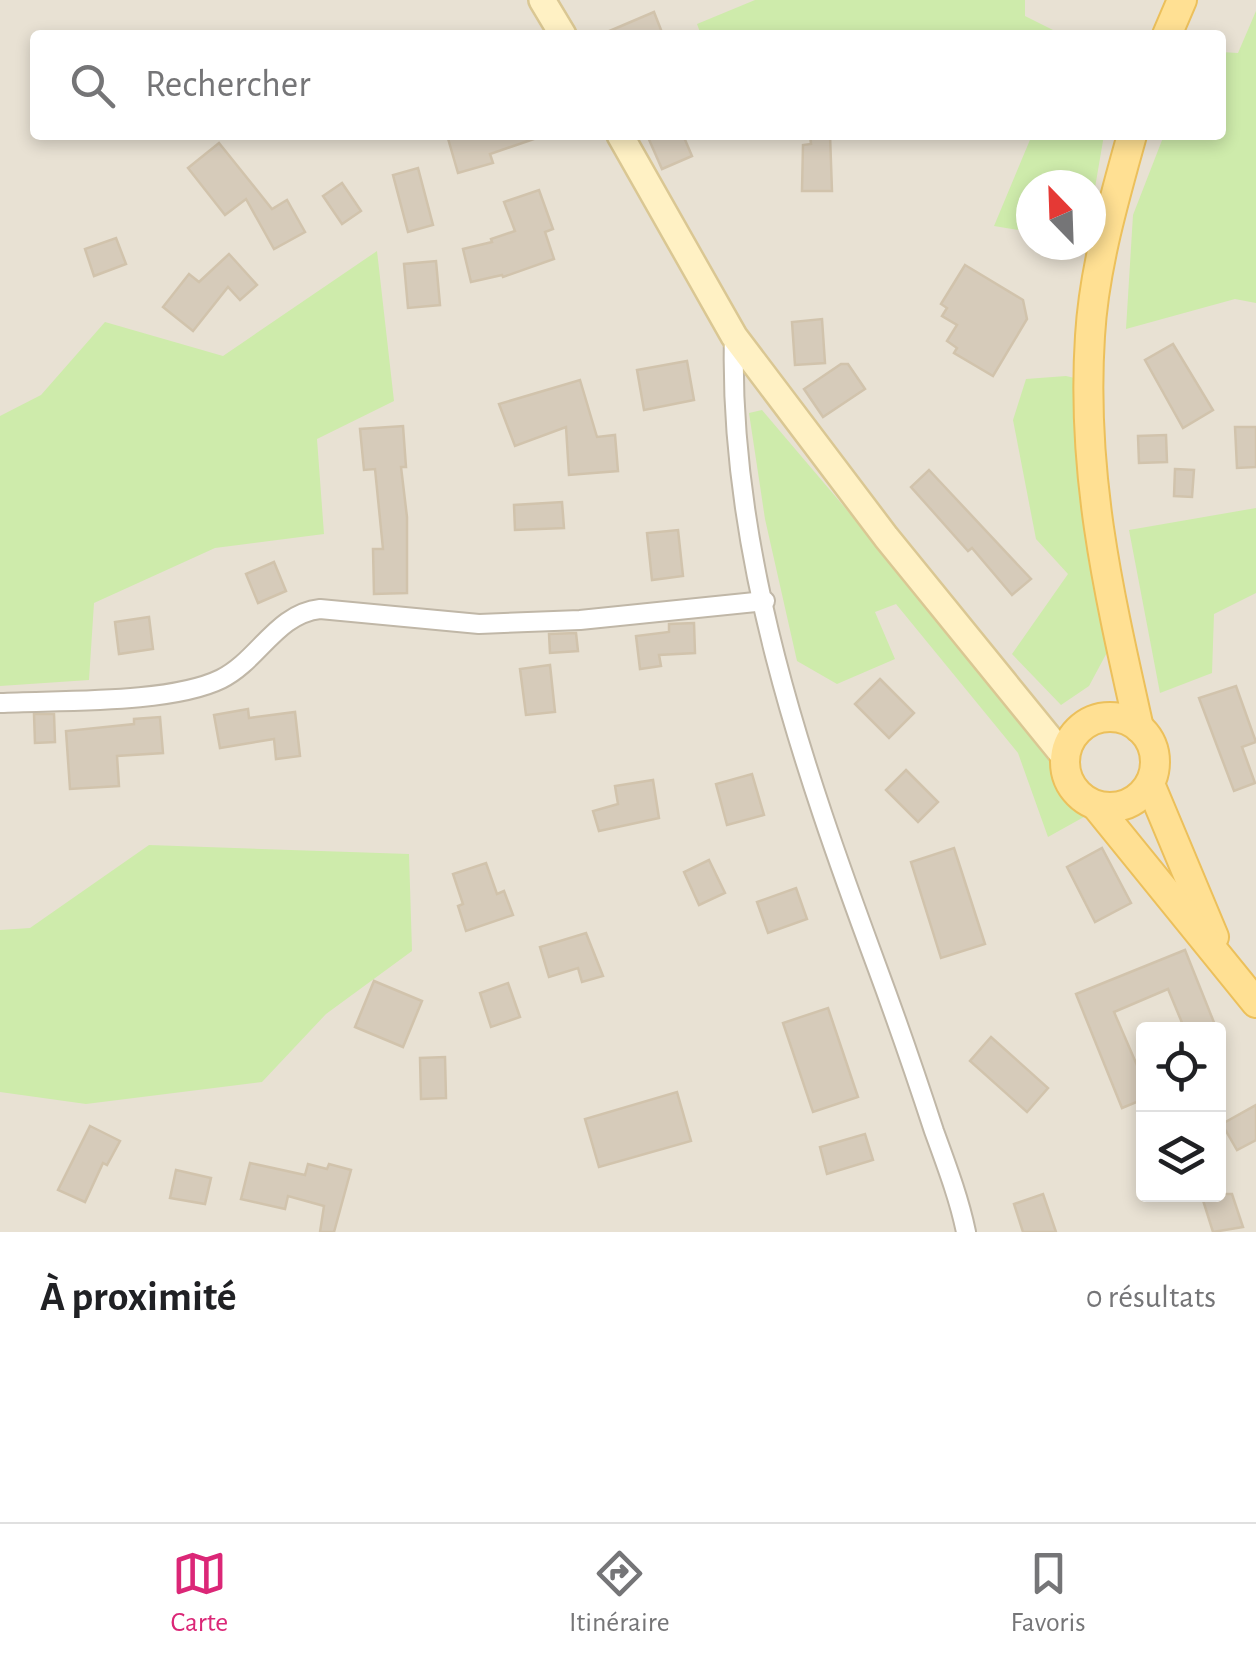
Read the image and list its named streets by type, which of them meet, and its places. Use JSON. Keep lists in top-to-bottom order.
{
  "north": "top left",
  "page": {
    "search": "Rechercher",
    "heading": ["À proximité", "0 résultats"],
    "nav": ["Carte", "Itinéraire", "Favoris"]
  }
}
